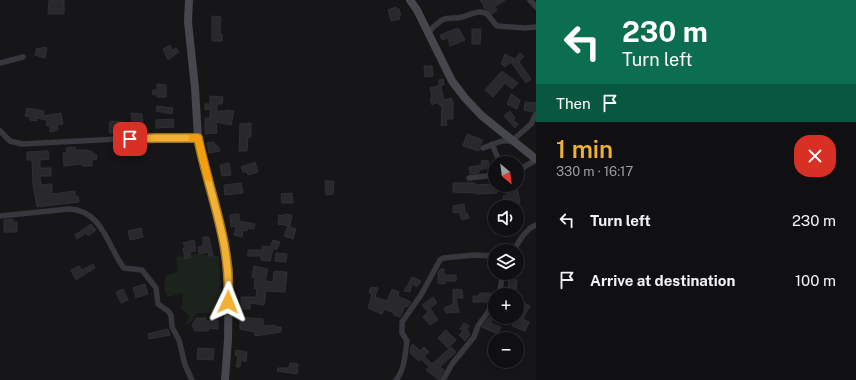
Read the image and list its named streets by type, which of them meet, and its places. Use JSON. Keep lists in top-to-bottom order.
{
  "north": "bottom right",
  "page": {
    "turn": ["230 m", "Turn left"],
    "then": "Then",
    "heading": ["1 min", "330 m · 16:17"],
    "map_buttons": ["+", "−"],
    "list": [
      {
        "name": "Turn left",
        "value": "230 m"
      },
      {
        "name": "Arrive at destination",
        "value": "100 m"
      }
    ]
  }
}
